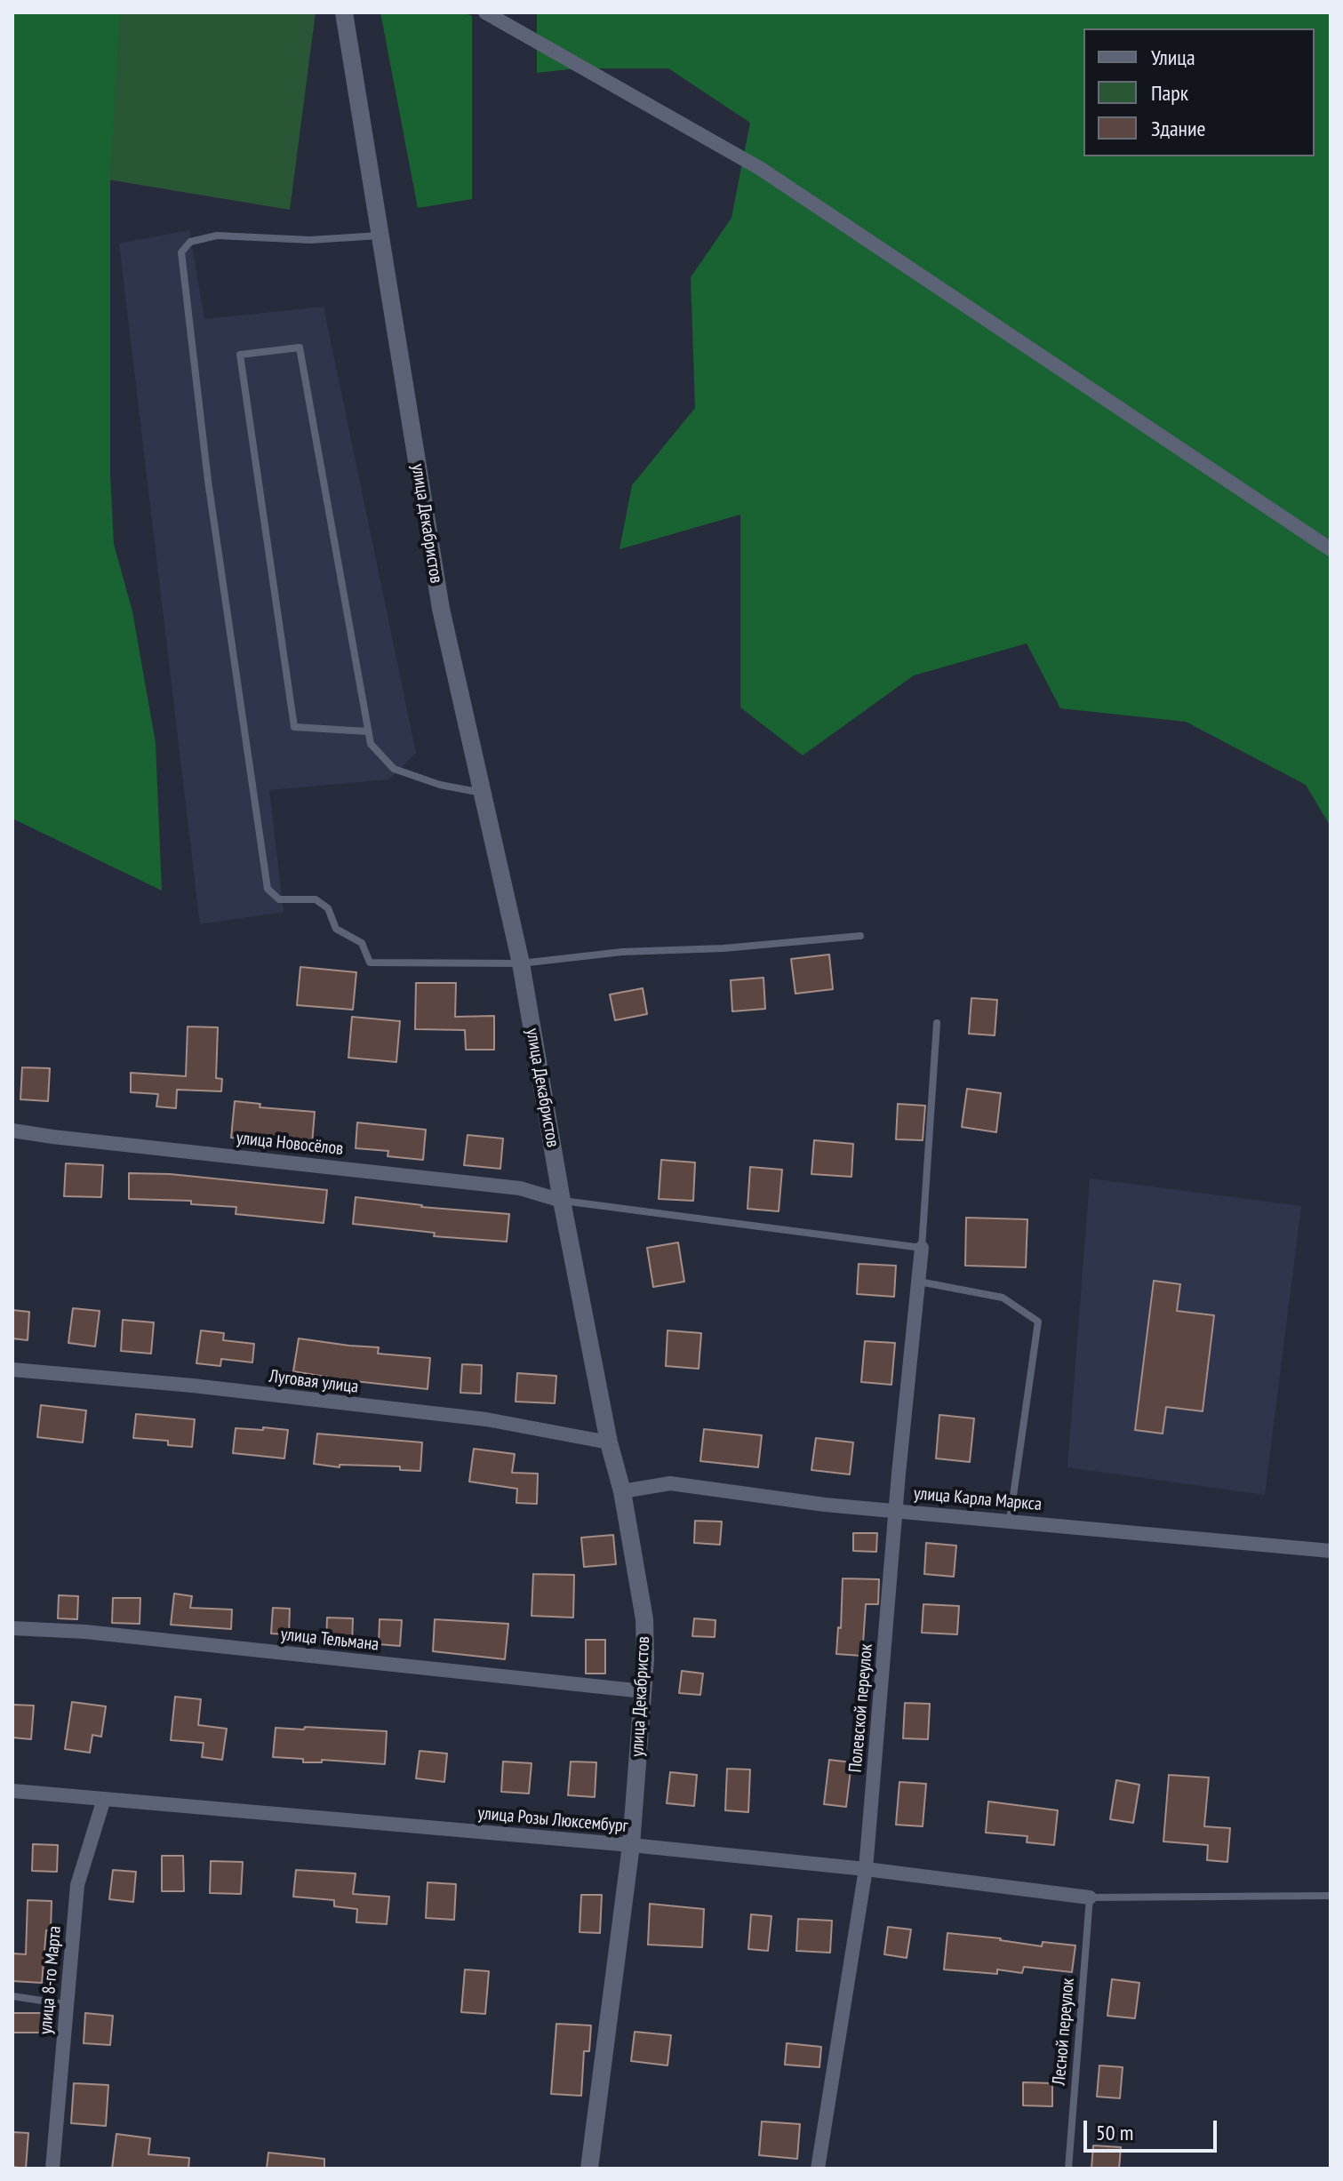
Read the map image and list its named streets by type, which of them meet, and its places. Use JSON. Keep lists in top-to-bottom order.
{
  "streets": {
    "street": [
      "улица Декабристов",
      "улица Новосёлов",
      "Луговая улица",
      "улица Карла Маркса",
      "улица Тельмана",
      "Полевской переулок",
      "улица Розы Люксембург",
      "улица 8-го Марта"
    ],
    "lane": ["Лесной переулок"]
  },
  "crossings": [
    ["улица Декабристов", "улица Новосёлов"],
    ["улица Декабристов", "Луговая улица"],
    ["улица Декабристов", "улица Карла Маркса"],
    ["улица Декабристов", "улица Тельмана"],
    ["улица Декабристов", "улица Розы Люксембург"],
    ["улица Карла Маркса", "Полевской переулок"],
    ["Полевской переулок", "улица Розы Люксембург"],
    ["улица Розы Люксембург", "улица 8-го Марта"],
    ["улица Розы Люксембург", "Лесной переулок"]
  ],
  "legend": ["Улица", "Парк", "Здание"],
  "scale_bar": "50 m"
}
